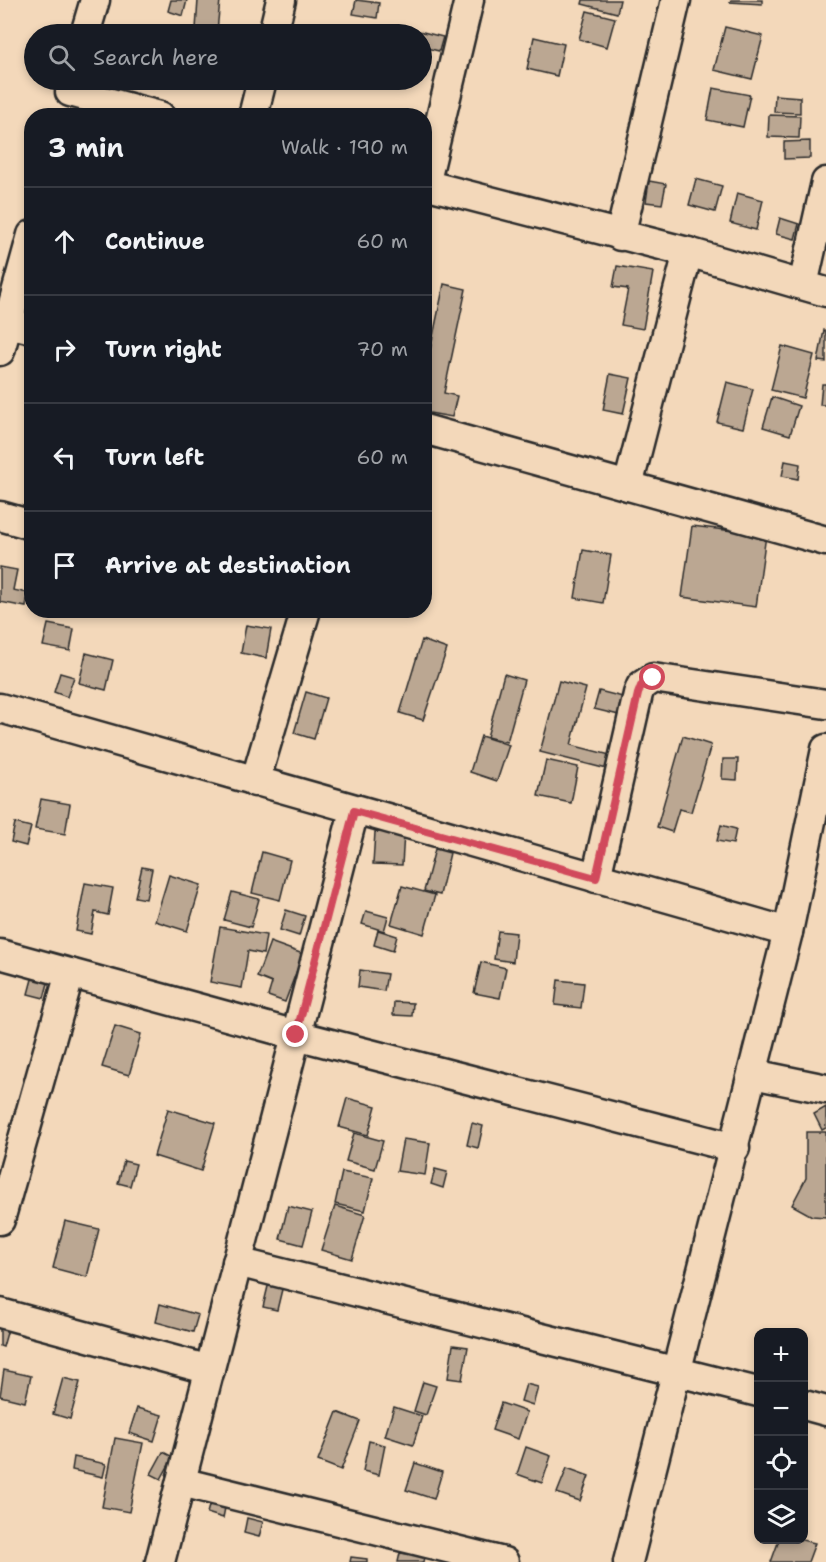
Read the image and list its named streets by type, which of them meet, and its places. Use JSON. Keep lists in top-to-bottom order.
{
  "page": {
    "search": "Search here",
    "heading": ["3 min", "Walk · 190 m"],
    "list": [
      ["Continue", "60 m"],
      ["Turn right", "70 m"],
      ["Turn left", "60 m"],
      "Arrive at destination"
    ],
    "map_buttons": ["+", "−"]
  }
}
